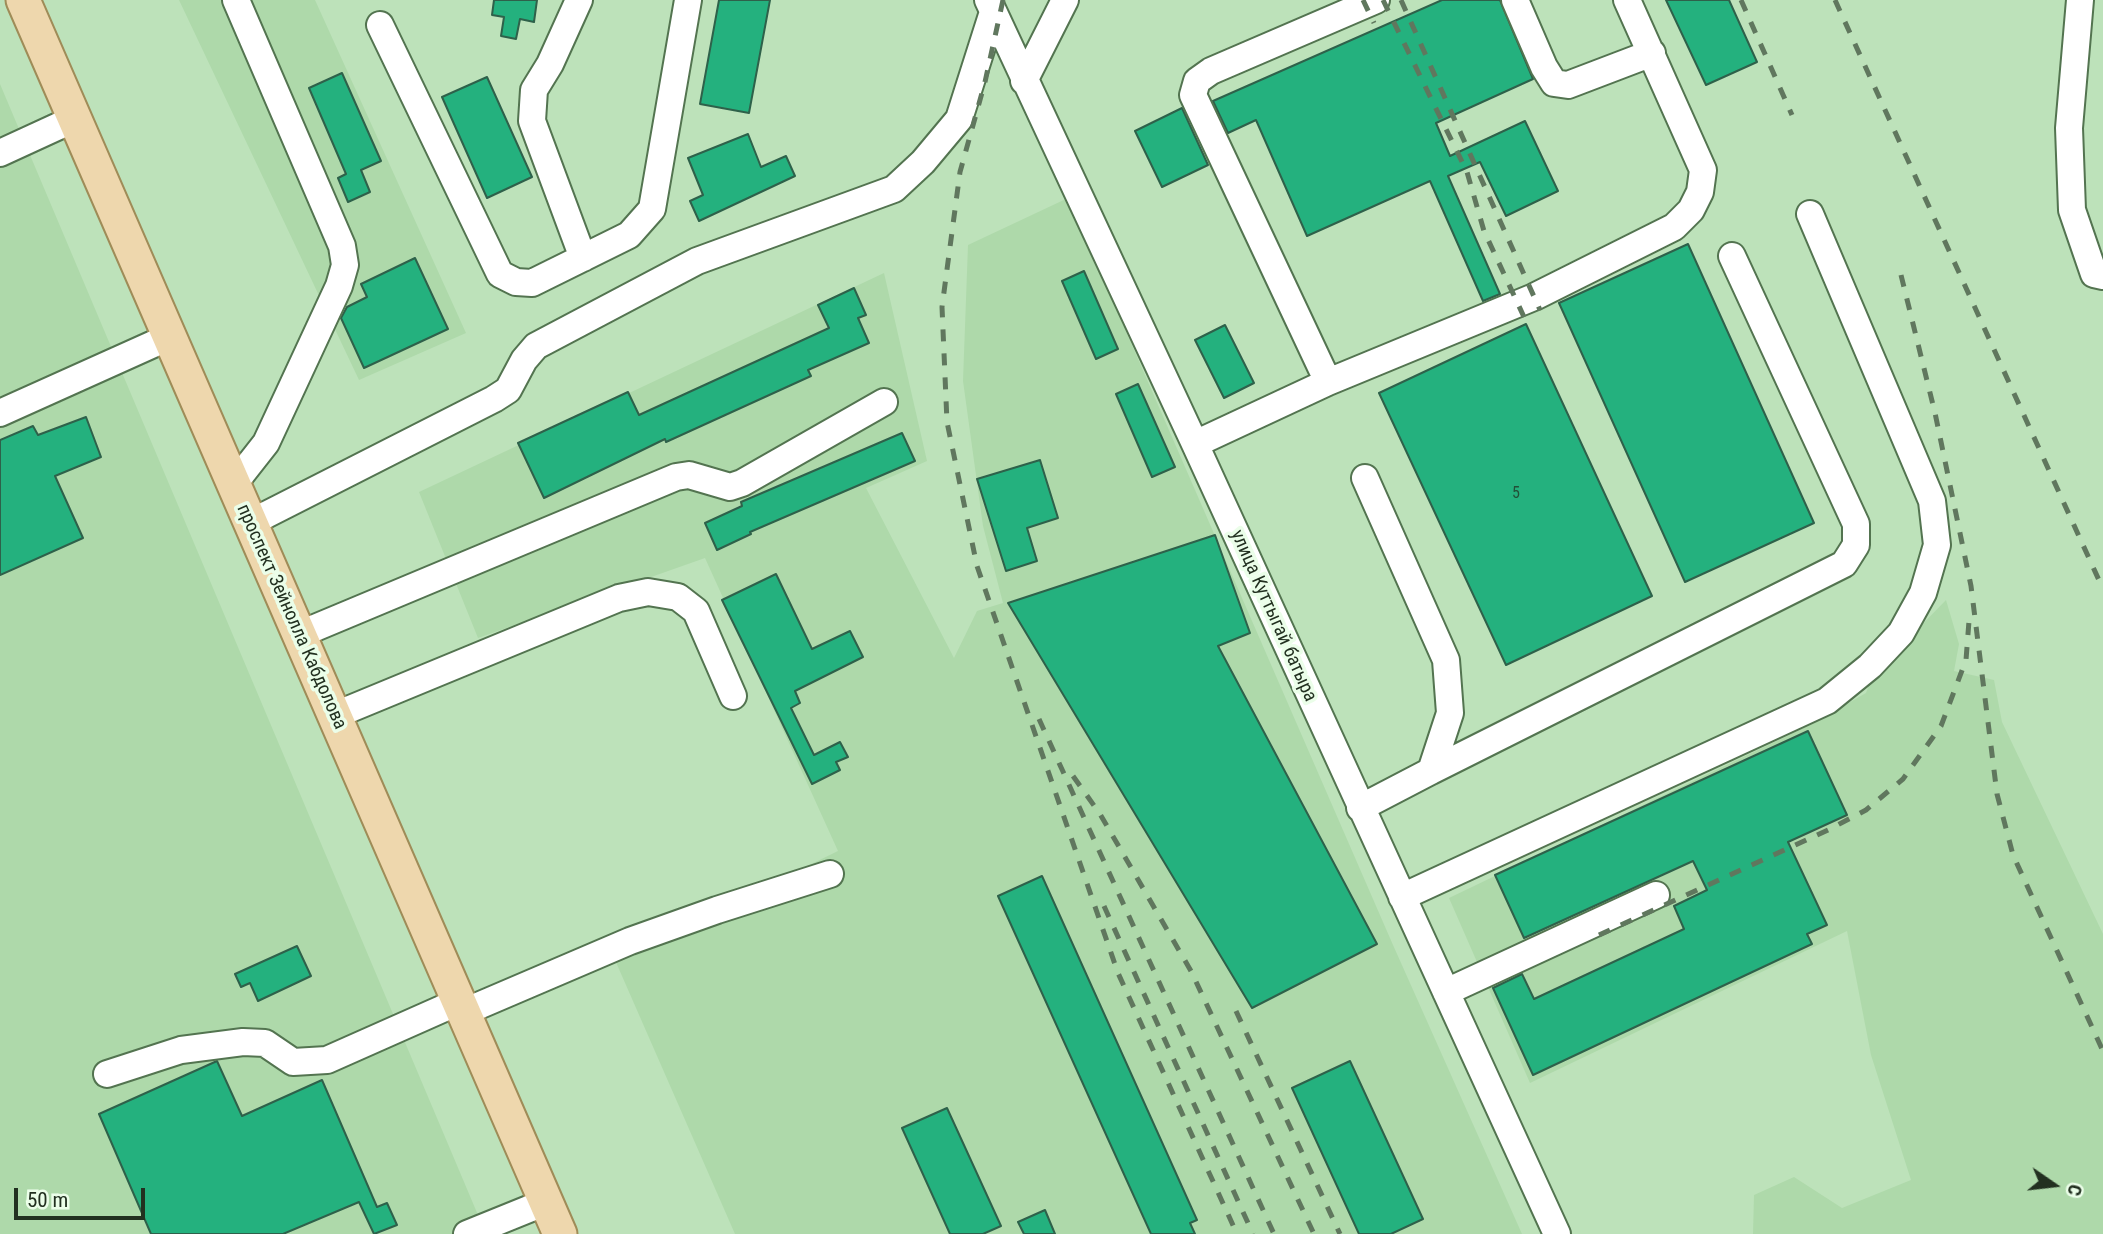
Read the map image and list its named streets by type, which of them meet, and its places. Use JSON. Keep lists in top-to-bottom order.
{
  "streets": {
    "main road": ["проспект Зейнолла Кабдолова"],
    "street": ["улица Куттыгай батыра"]
  },
  "house_numbers": ["5"],
  "scale_bar": "50 m",
  "north": "right"
}
